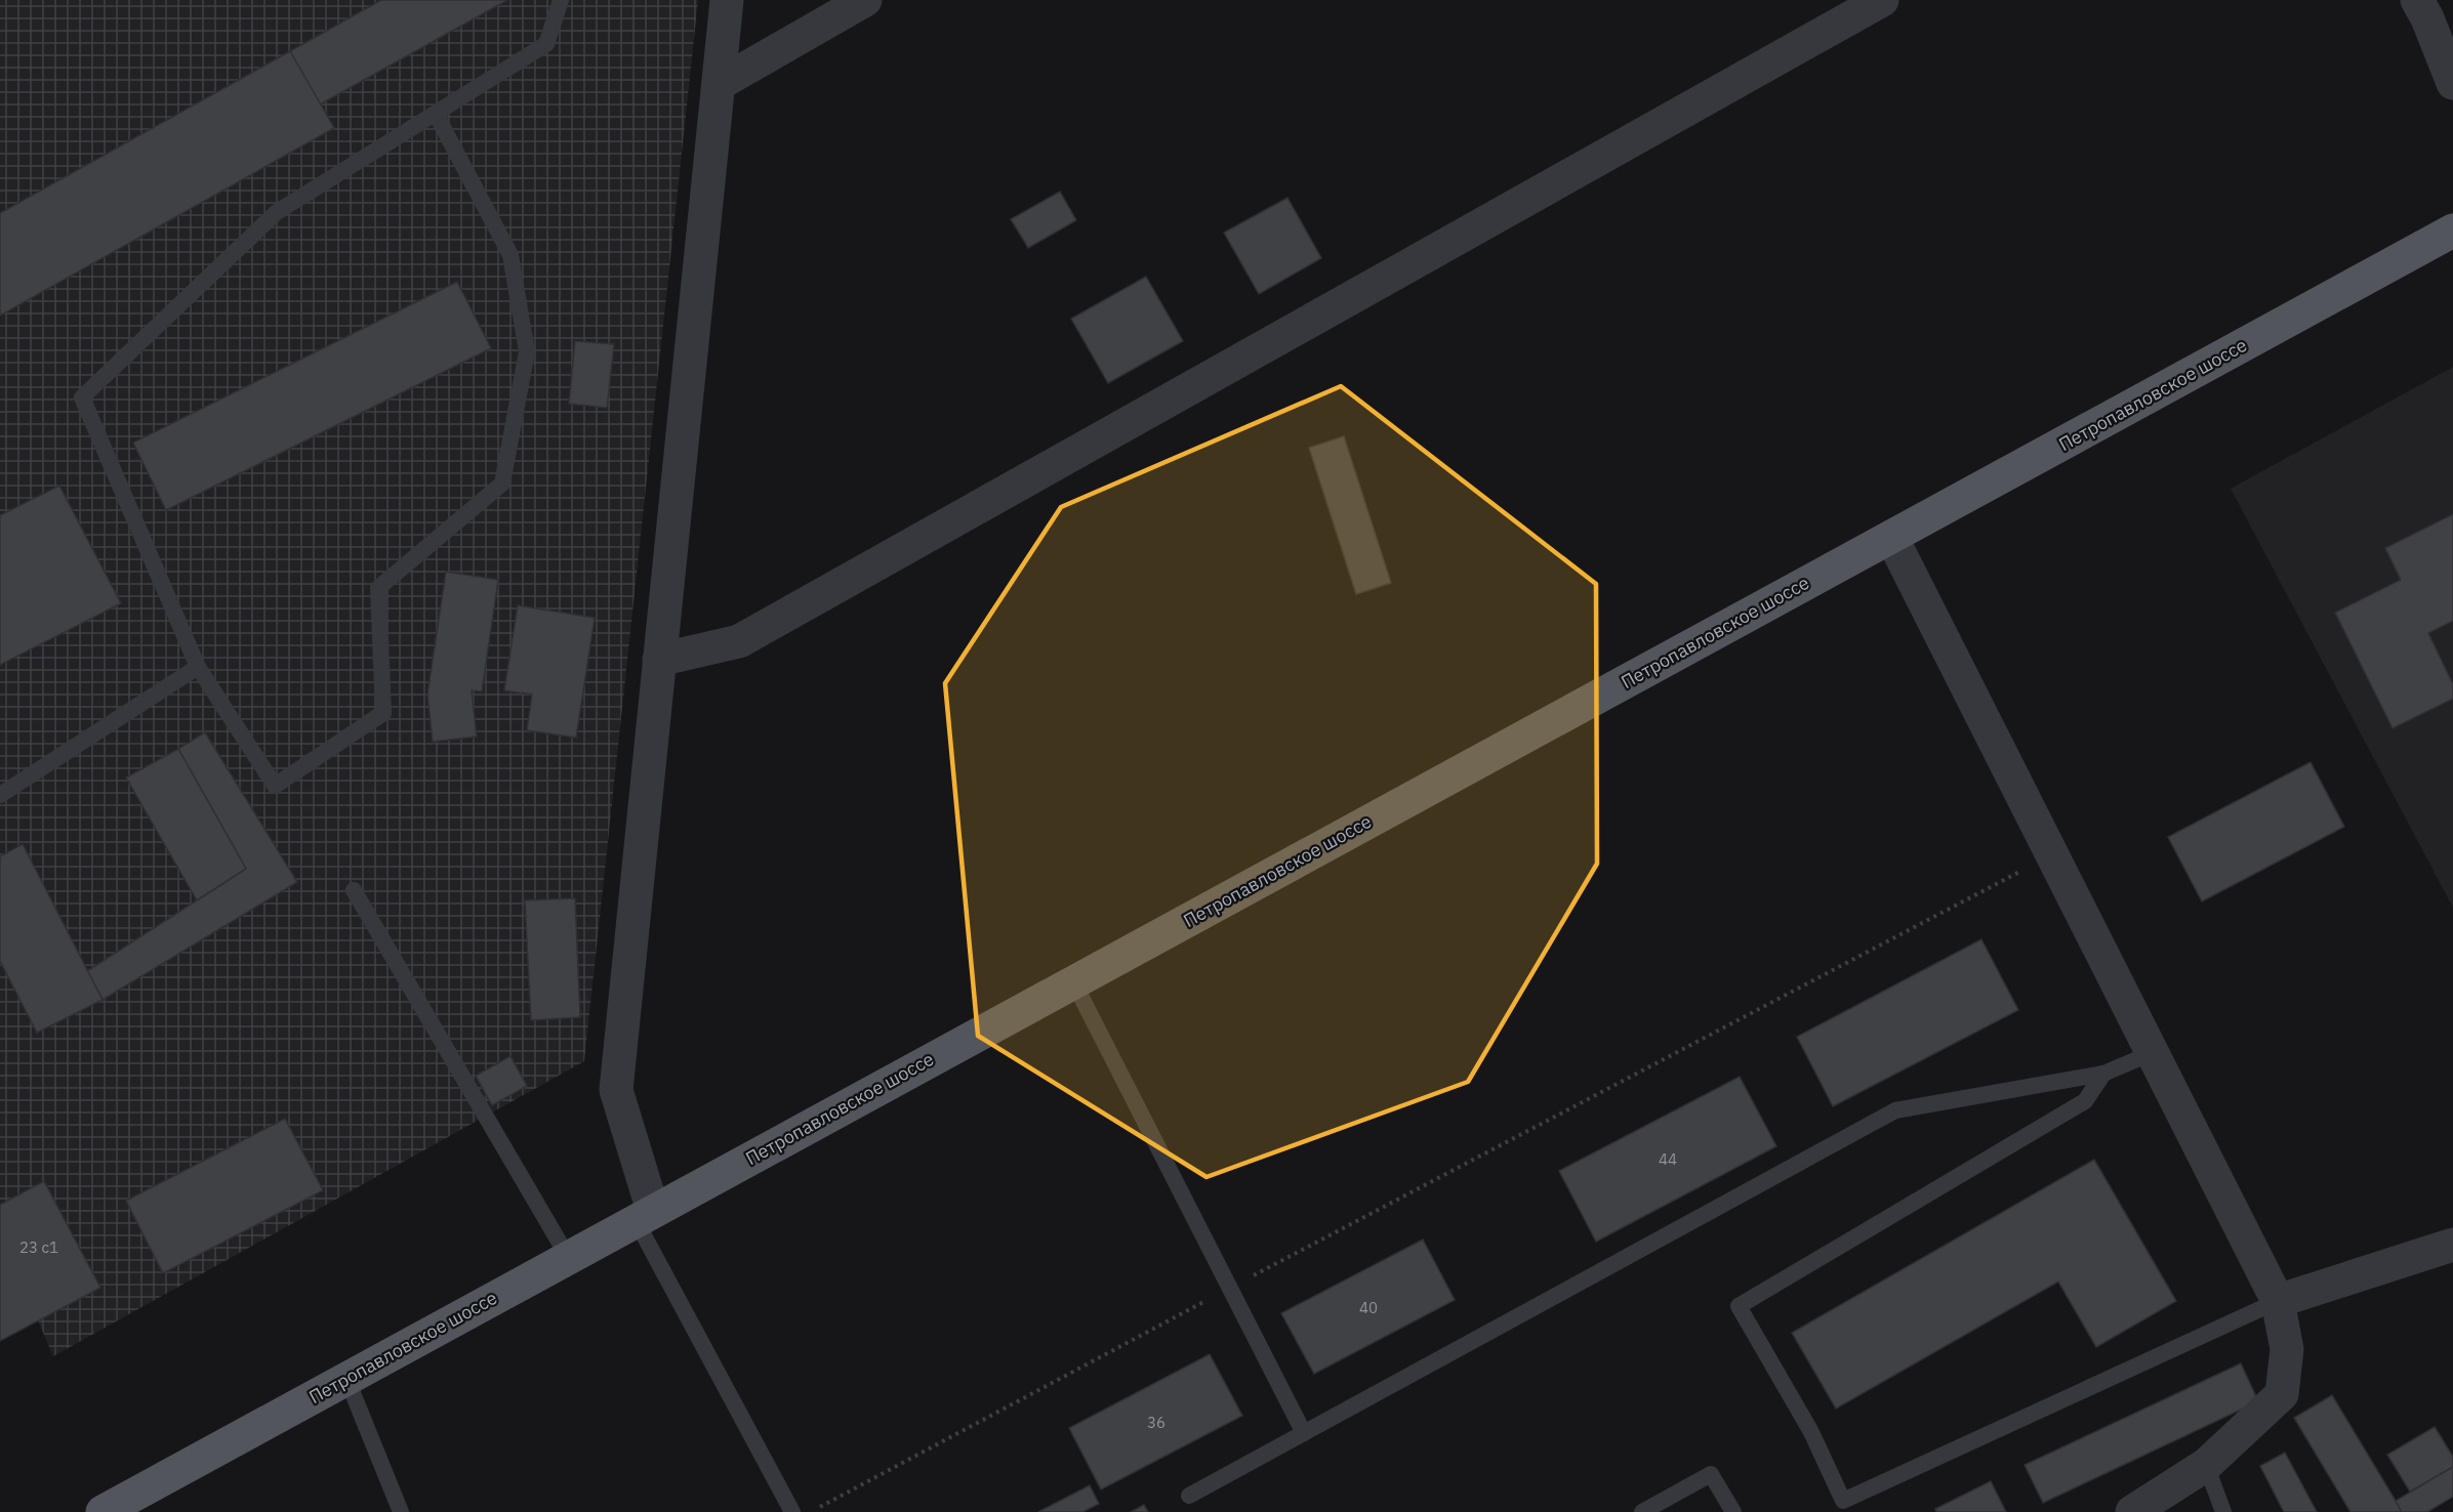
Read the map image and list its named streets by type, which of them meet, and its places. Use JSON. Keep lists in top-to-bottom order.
{
  "streets": {
    "main road": ["Петропавловское шоссе"]
  },
  "house_numbers": [
    "44",
    "23 с1",
    "40",
    "36"
  ]
}
